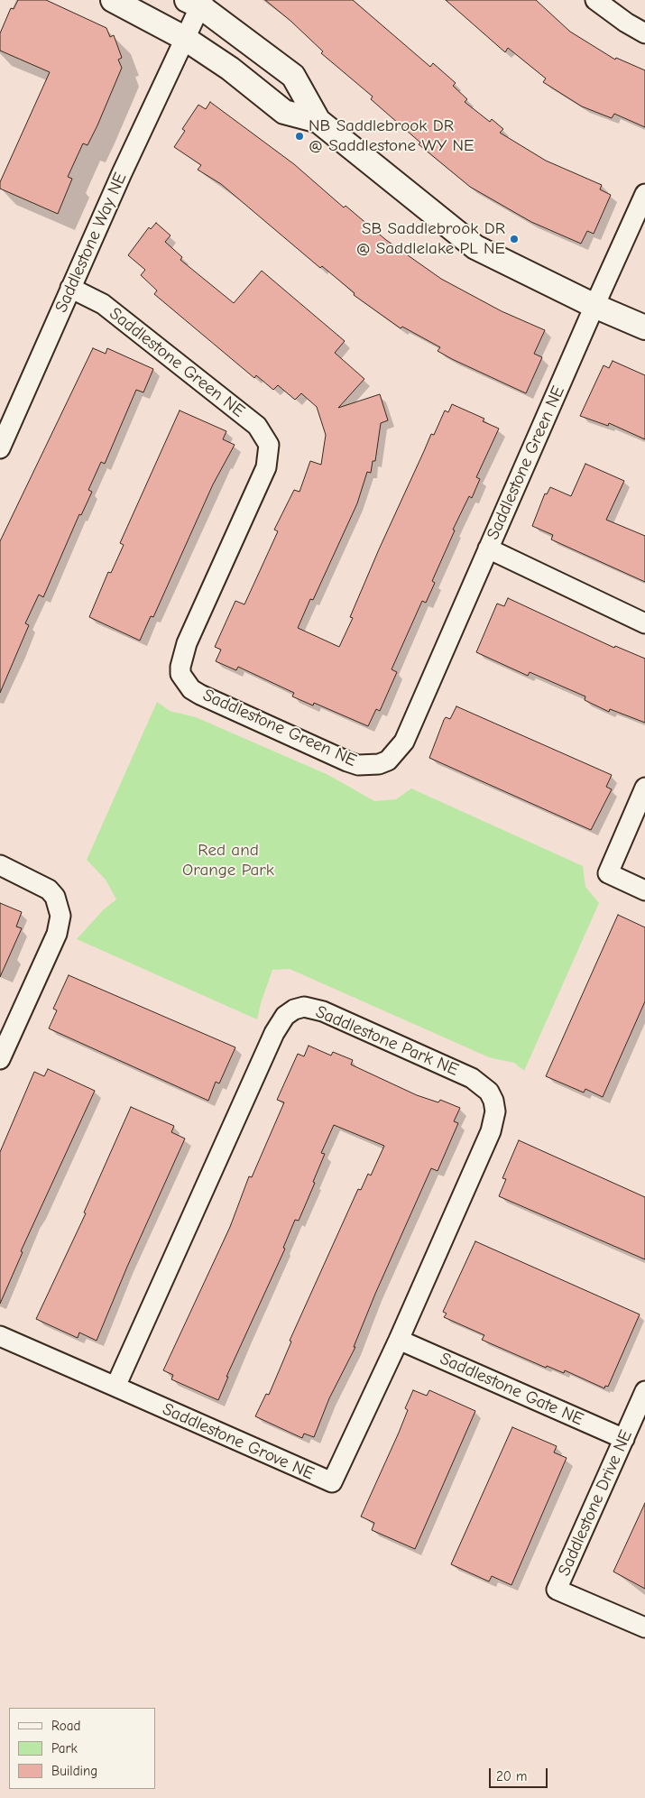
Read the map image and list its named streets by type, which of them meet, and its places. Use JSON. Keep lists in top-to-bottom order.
{
  "streets": {
    "street": [
      "Saddlestone Way NE",
      "Saddlestone Green NE",
      "Saddlestone Park NE",
      "Saddlestone Gate NE",
      "Saddlestone Grove NE",
      "Saddlestone Drive NE"
    ]
  },
  "crossings": [
    ["Saddlestone Way NE", "Saddlestone Green NE"],
    ["Saddlestone Park NE", "Saddlestone Gate NE"],
    ["Saddlestone Park NE", "Saddlestone Grove NE"],
    ["Saddlestone Gate NE", "Saddlestone Grove NE"],
    ["Saddlestone Gate NE", "Saddlestone Drive NE"]
  ],
  "parks": ["Red and Orange Park"],
  "places": ["NB Saddlebrook DR @ Saddlestone WY NE", "SB Saddlebrook DR @ Saddlelake PL NE"],
  "legend": ["Road", "Park", "Building"],
  "scale_bar": "20 m"
}
